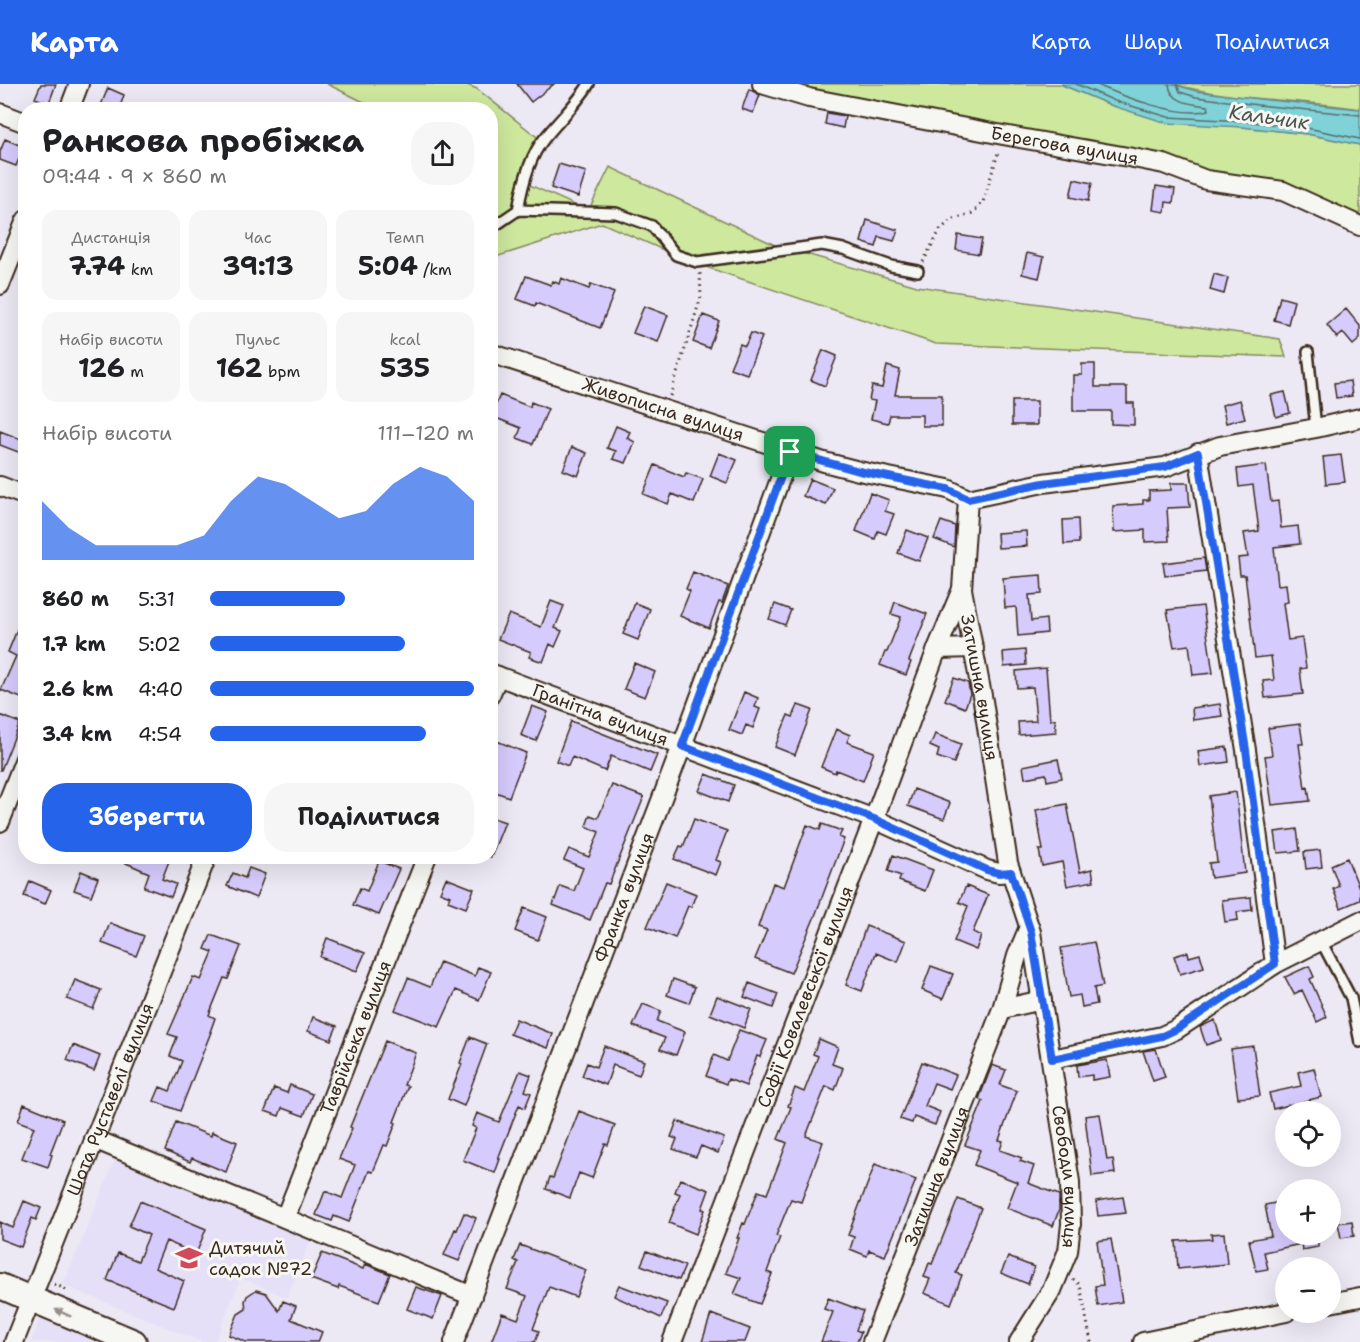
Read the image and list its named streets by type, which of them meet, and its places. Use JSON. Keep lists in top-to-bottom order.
{
  "streets": {
    "street": [
      "Берегова вулиця",
      "Живописна вулиця",
      "Затишна вулиця",
      "Гранітна вулиця",
      "Франка вулиця",
      "Софії Ковалевської вулиця",
      "Таврійська вулиця",
      "Шота Руставелі вулиця",
      "Свободи вулиця"
    ]
  },
  "crossings": [
    ["Живописна вулиця", "Франка вулиця"],
    ["Живописна вулиця", "Софії Ковалевської вулиця"],
    ["Затишна вулиця", "Гранітна вулиця"],
    ["Затишна вулиця", "Софії Ковалевської вулиця"],
    ["Затишна вулиця", "Свободи вулиця"],
    ["Гранітна вулиця", "Франка вулиця"],
    ["Гранітна вулиця", "Софії Ковалевської вулиця"]
  ],
  "water": ["Кальчик"],
  "places": {
    "school or university": ["Дитячий садок №72"]
  },
  "page": {
    "header": "Карта",
    "nav": ["Карта", "Шари", "Поділитися"],
    "heading": ["Ранкова пробіжка", "09:44 · 9 × 860 m"],
    "stats": [
      ["Дистанція", "7.74 km"],
      ["Час", "39:13"],
      ["Темп", "5:04 /km"],
      ["Набір висоти", "126 m"],
      ["Пульс", "162 bpm"],
      ["kcal", "535"]
    ],
    "chart": ["Набір висоти", "111–120 m"],
    "list": [
      {
        "name": "860 m",
        "note": "5:31"
      },
      {
        "name": "1.7 km",
        "note": "5:02"
      },
      {
        "name": "2.6 km",
        "note": "4:40"
      },
      {
        "name": "3.4 km",
        "note": "4:54"
      }
    ],
    "buttons": ["Зберегти", "Поділитися"],
    "map_buttons": ["+", "−"]
  }
}
